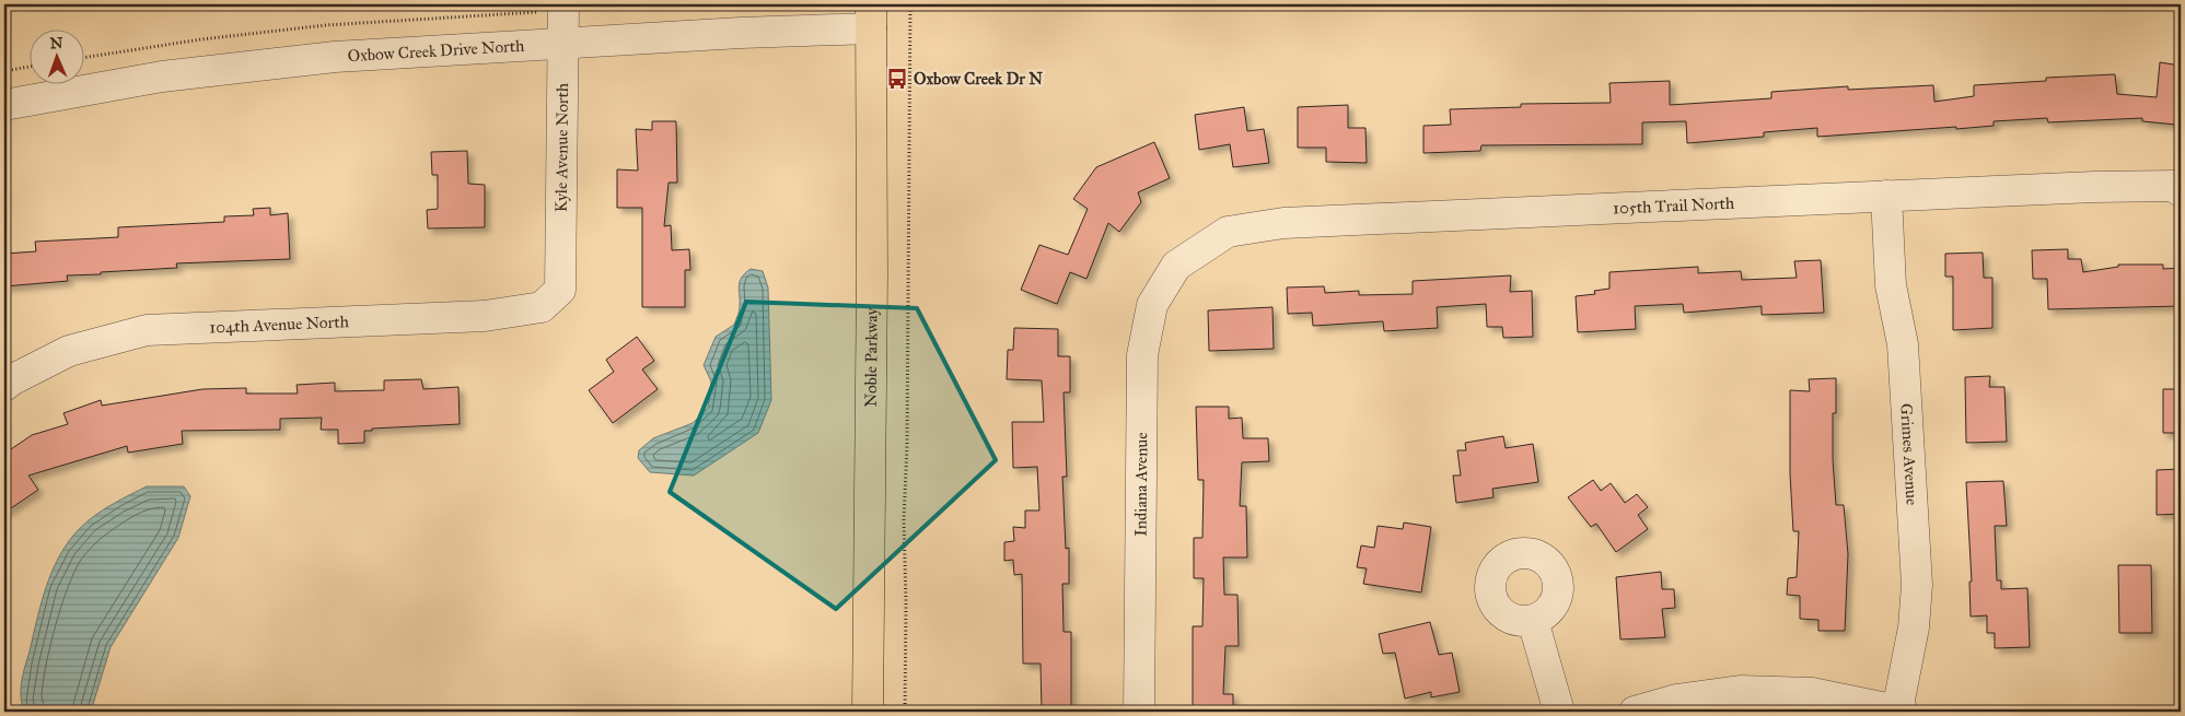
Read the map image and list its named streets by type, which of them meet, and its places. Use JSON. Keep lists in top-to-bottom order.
{
  "streets": {
    "main road": ["Noble Parkway"],
    "street": [
      "Oxbow Creek Drive North",
      "Kyle Avenue North",
      "105th Trail North",
      "104th Avenue North",
      "Grimes Avenue",
      "Indiana Avenue"
    ]
  },
  "crossings": [
    ["Oxbow Creek Drive North", "Kyle Avenue North"],
    ["Oxbow Creek Drive North", "Noble Parkway"],
    ["Kyle Avenue North", "104th Avenue North"],
    ["105th Trail North", "Grimes Avenue"],
    ["105th Trail North", "Indiana Avenue"]
  ],
  "places": {
    "bus stop": ["Oxbow Creek Dr N"]
  },
  "north": "top"
}
